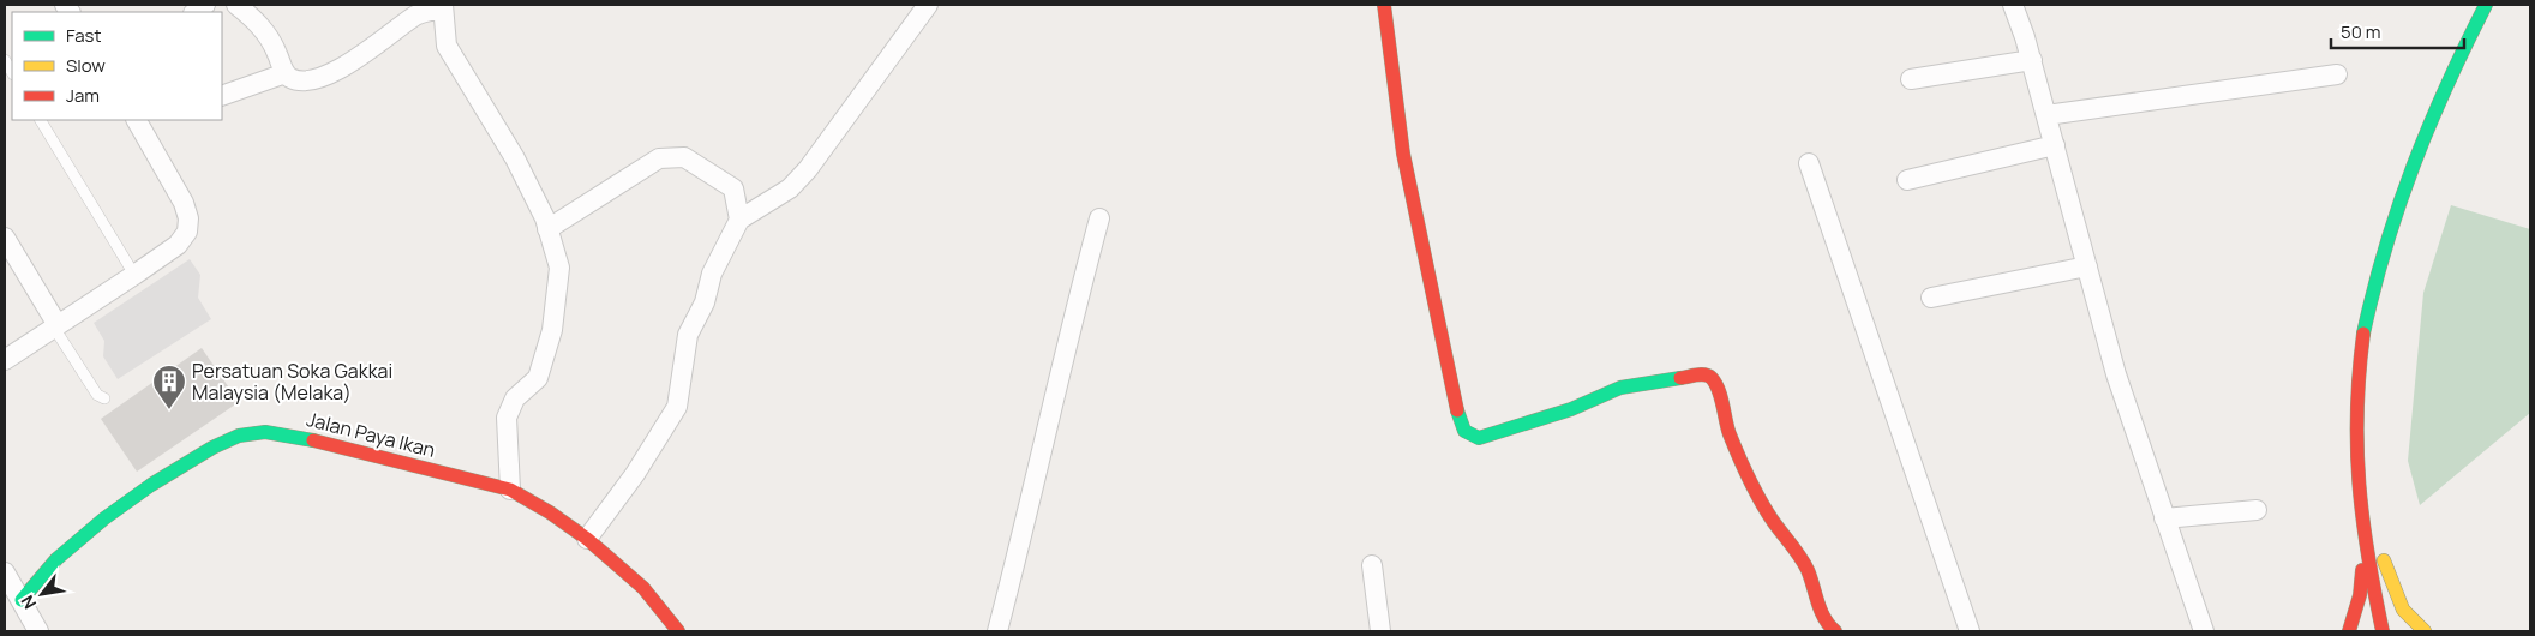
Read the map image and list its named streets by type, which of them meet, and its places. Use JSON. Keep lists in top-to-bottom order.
{
  "streets": {
    "street": ["Jalan Paya Ikan"]
  },
  "places": {
    "building": ["Persatuan Soka Gakkai Malaysia (Melaka)"]
  },
  "legend": ["Fast", "Slow", "Jam"],
  "scale_bar": "50 m",
  "north": "bottom left"
}
